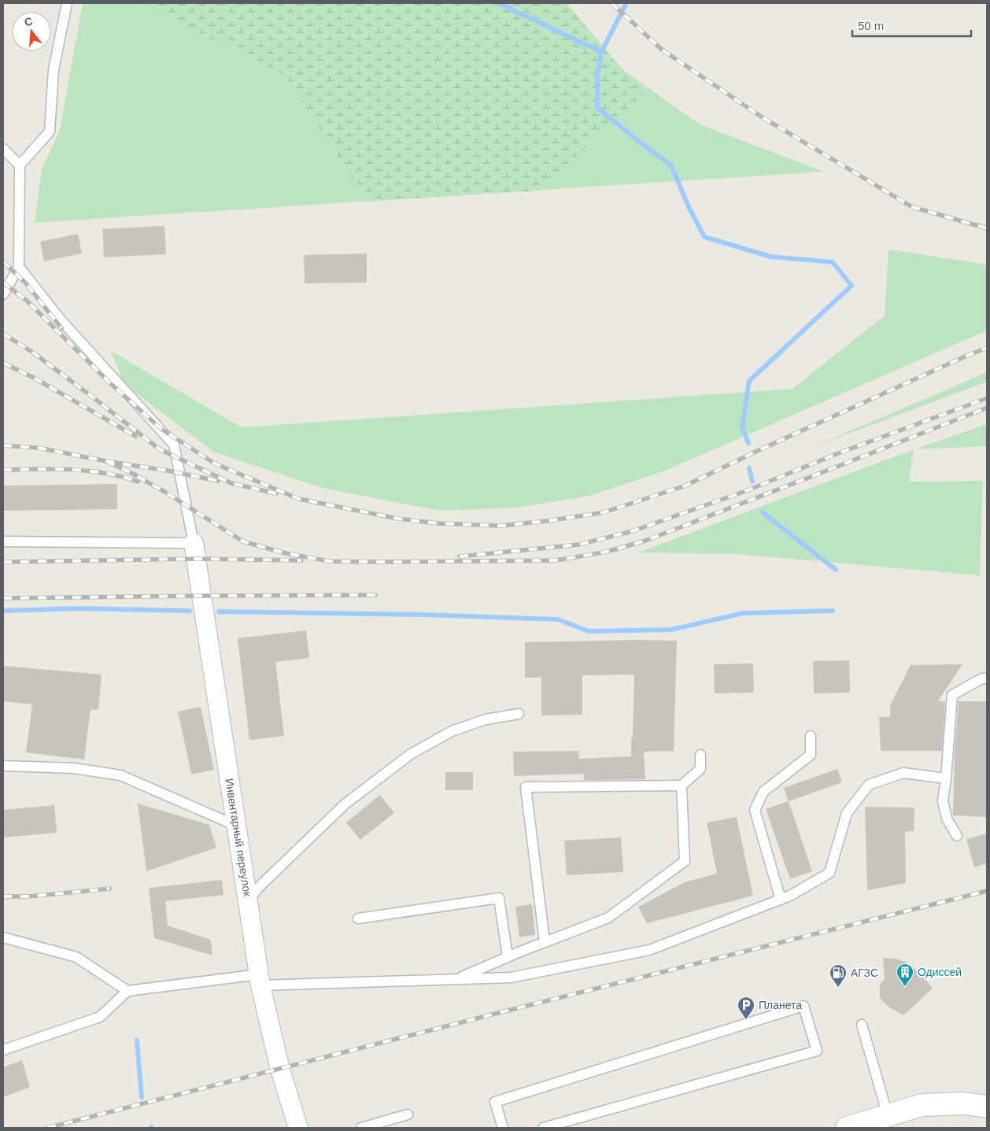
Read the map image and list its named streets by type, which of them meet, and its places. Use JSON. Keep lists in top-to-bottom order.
{
  "streets": {
    "street": ["Инвентарный переулок"]
  },
  "places": {
    "building": ["Одиссей"],
    "fuel station": ["АГЗС"],
    "parking": ["Планета"]
  },
  "scale_bar": "50 m",
  "north": "top"
}
